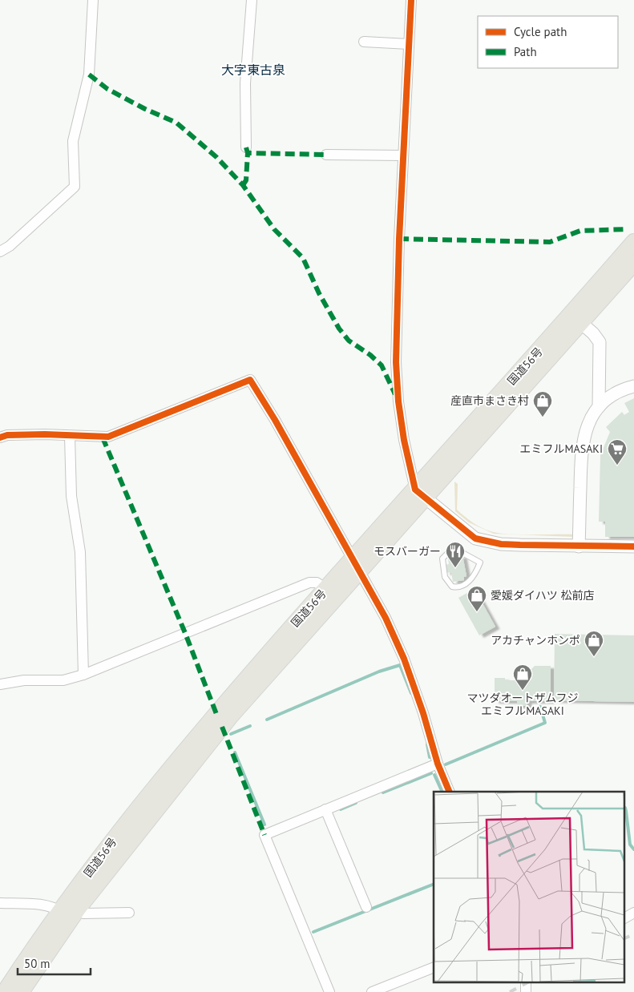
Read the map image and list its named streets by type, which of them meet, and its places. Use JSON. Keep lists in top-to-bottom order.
{
  "streets": {
    "highway": ["国道56号"]
  },
  "districts": ["大字東古泉"],
  "places": {
    "shop": [
      "産直市まさき村",
      "愛媛ダイハツ 松前店",
      "アカチャンホンポ",
      "マツダオートザムフジ エミフルMASAKI"
    ],
    "supermarket": ["エミフルMASAKI"],
    "restaurant": ["モスバーガー"]
  },
  "legend": ["Cycle path", "Path"],
  "scale_bar": "50 m"
}
